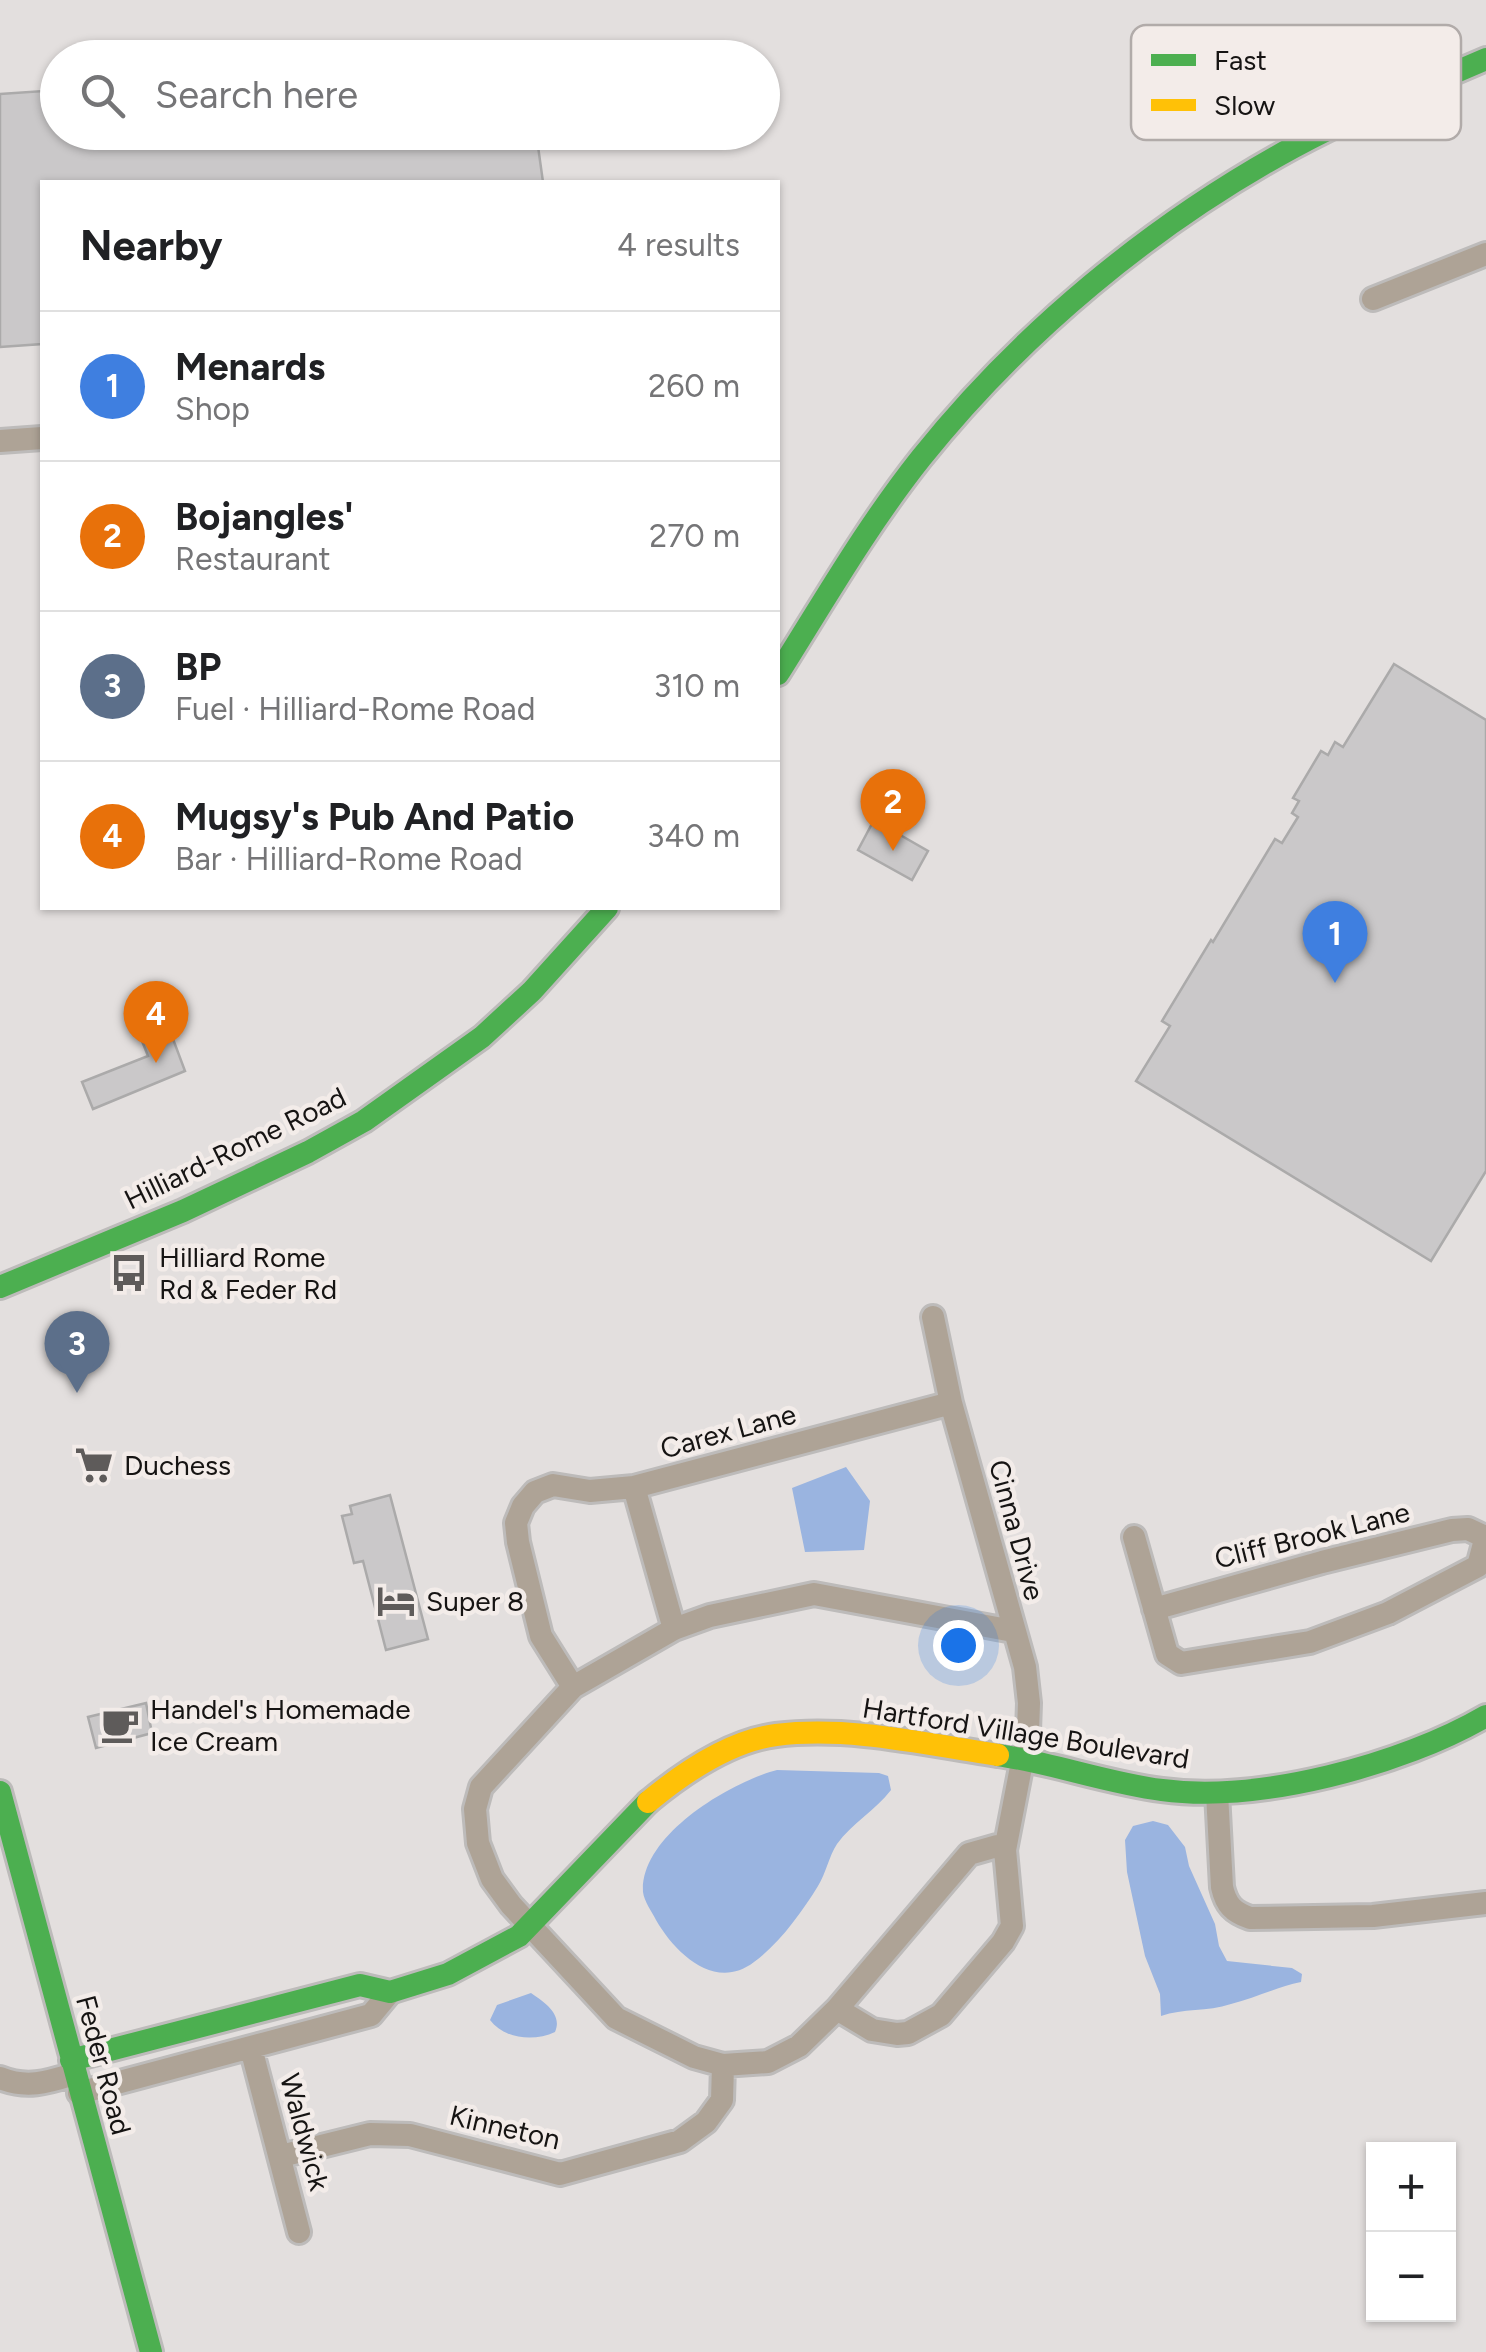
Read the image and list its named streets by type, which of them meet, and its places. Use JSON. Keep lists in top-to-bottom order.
{
  "streets": {
    "main road": ["Hilliard-Rome Road", "Hartford Village Boulevard", "Feder Road"],
    "street": [
      "Carex Lane",
      "Cinna Drive",
      "Cliff Brook Lane",
      "Kinneton",
      "Waldwick"
    ]
  },
  "crossings": [
    ["Carex Lane", "Cinna Drive"],
    ["Cinna Drive", "Hartford Village Boulevard"],
    ["Hartford Village Boulevard", "Feder Road"],
    ["Hartford Village Boulevard", "Waldwick"],
    ["Kinneton", "Waldwick"]
  ],
  "places": {
    "bus stop": ["Hilliard Rome Rd & Feder Rd"],
    "supermarket": ["Duchess"],
    "hotel": ["Super 8"],
    "cafe": ["Handel's Homemade Ice Cream"]
  },
  "legend": ["Fast", "Slow"],
  "page": {
    "search": "Search here",
    "heading": ["Nearby", "4 results"],
    "list": [
      {
        "mark": "1",
        "name": "Menards",
        "note": "Shop",
        "value": "260 m"
      },
      {
        "mark": "2",
        "name": "Bojangles'",
        "note": "Restaurant",
        "value": "270 m"
      },
      {
        "mark": "3",
        "name": "BP",
        "note": "Fuel · Hilliard-Rome Road",
        "value": "310 m"
      },
      {
        "mark": "4",
        "name": "Mugsy's Pub And Patio",
        "note": "Bar · Hilliard-Rome Road",
        "value": "340 m"
      }
    ],
    "pins": [
      "2",
      "1",
      "4",
      "3"
    ],
    "map_buttons": ["+", "−"]
  }
}
